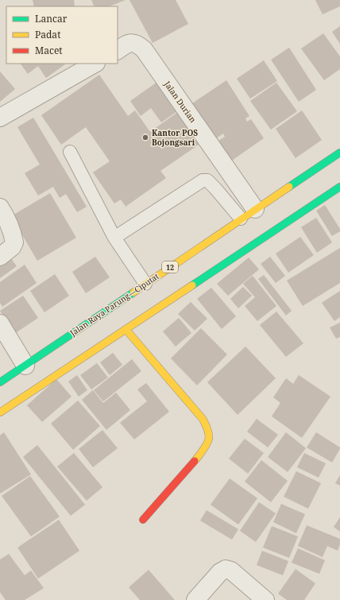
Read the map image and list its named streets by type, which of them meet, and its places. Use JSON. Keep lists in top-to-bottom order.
{
  "streets": {
    "main road": ["12", "Jalan Raya Parung—Ciputat"],
    "street": ["Jalan Durian"]
  },
  "crossings": [
    ["Jalan Durian", "Jalan Raya Parung—Ciputat"]
  ],
  "places": ["Kantor POS Bojongsari"],
  "legend": ["Lancar", "Padat", "Macet"]
}
